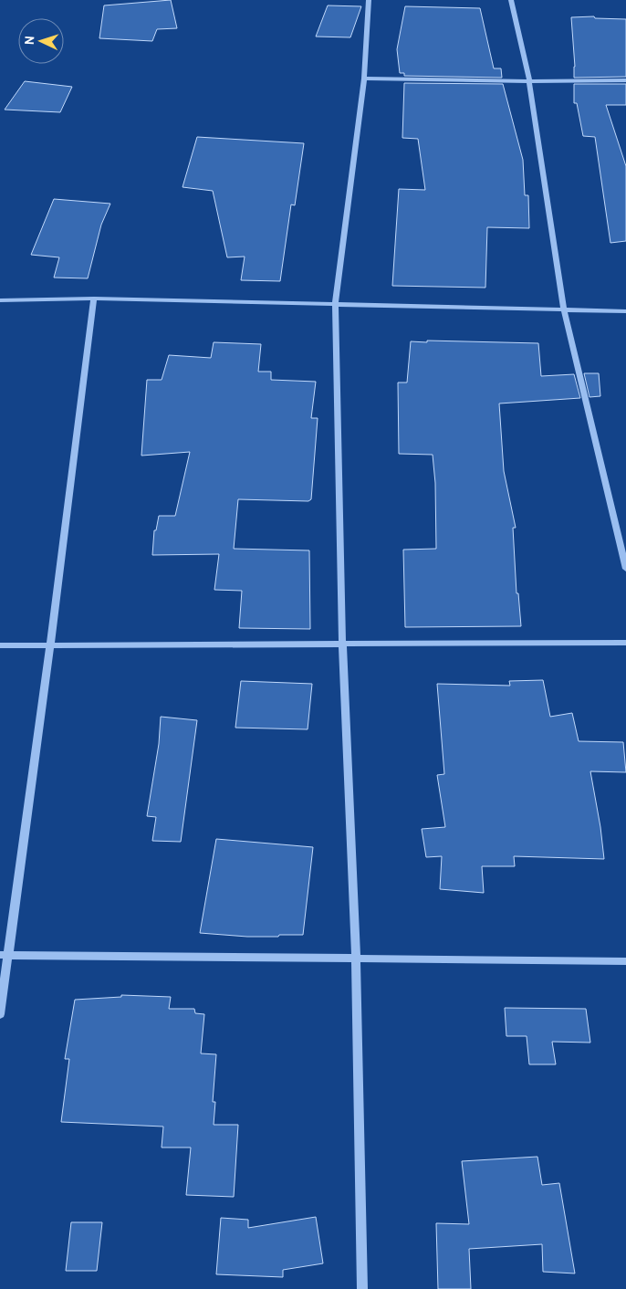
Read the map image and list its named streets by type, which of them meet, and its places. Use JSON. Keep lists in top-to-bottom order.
{
  "north": "left"
}
